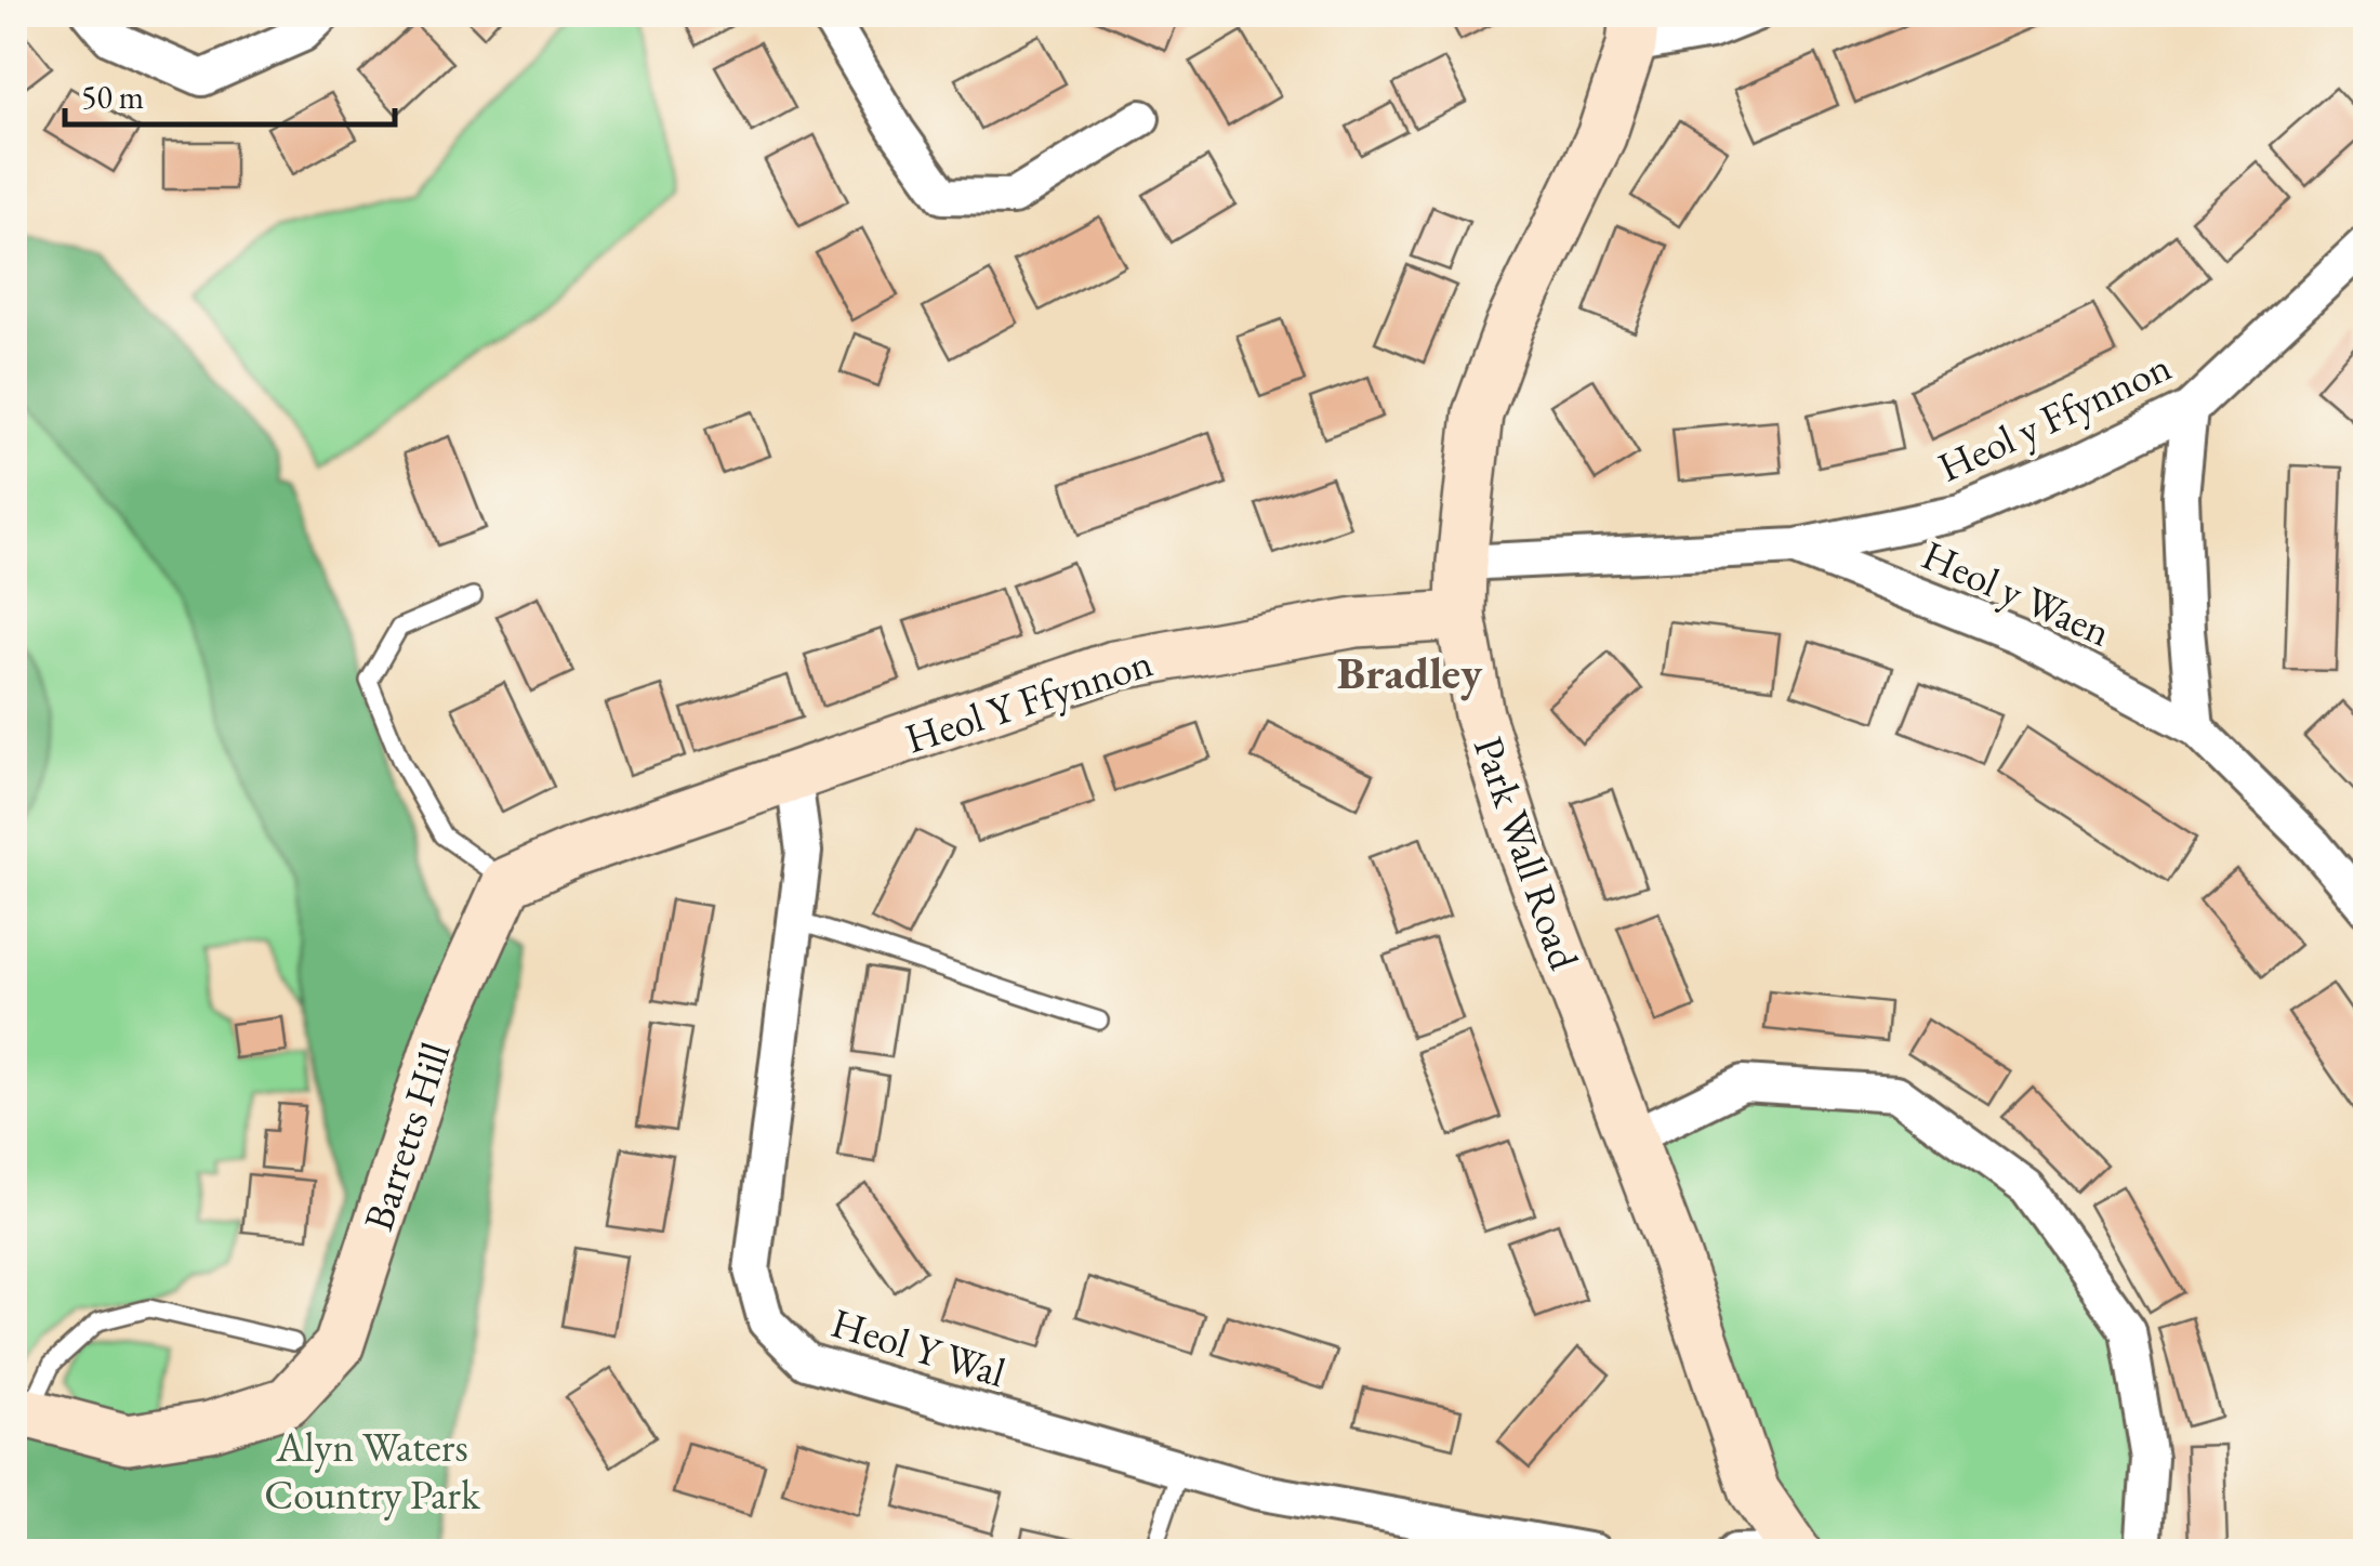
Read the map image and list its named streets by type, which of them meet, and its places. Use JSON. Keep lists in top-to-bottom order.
{
  "streets": {
    "street": [
      "Heol y Ffynnon",
      "Heol y Waen",
      "Heol Y Ffynnon",
      "Park Wall Road",
      "Barretts Hill",
      "Heol Y Wal"
    ]
  },
  "crossings": [
    ["Heol y Ffynnon", "Heol y Waen"],
    ["Heol y Ffynnon", "Park Wall Road"],
    ["Heol Y Ffynnon", "Park Wall Road"],
    ["Heol Y Ffynnon", "Heol Y Wal"]
  ],
  "districts": ["Bradley"],
  "parks": ["Alyn Waters Country Park"],
  "scale_bar": "50 m"
}
